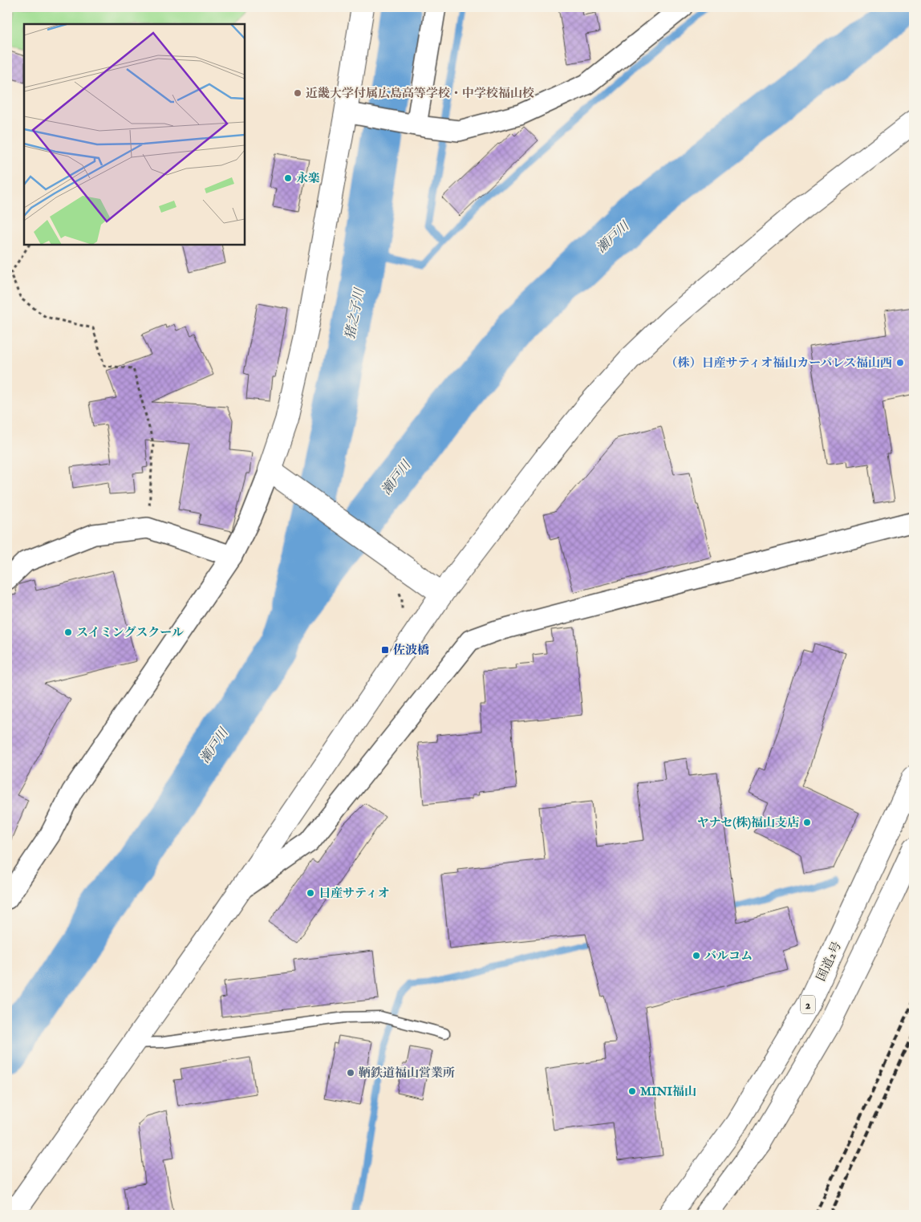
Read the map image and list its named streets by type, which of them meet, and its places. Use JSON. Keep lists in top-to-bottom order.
{
  "streets": {
    "main road": ["国道2号", "2"]
  },
  "water": ["瀬戸川", "猪之子川"],
  "places": {
    "other": [
      "近畿大学付属広島高等学校・中学校福山校",
      "永楽",
      "（株）日産サティオ福山カーパレス福山西",
      "スイミングスクール",
      "ヤナセ(株)福山支店",
      "日産サティオ",
      "バルコム",
      "鞆鉄道福山営業所",
      "MINI福山"
    ],
    "transit": ["佐波橋"]
  }
}
